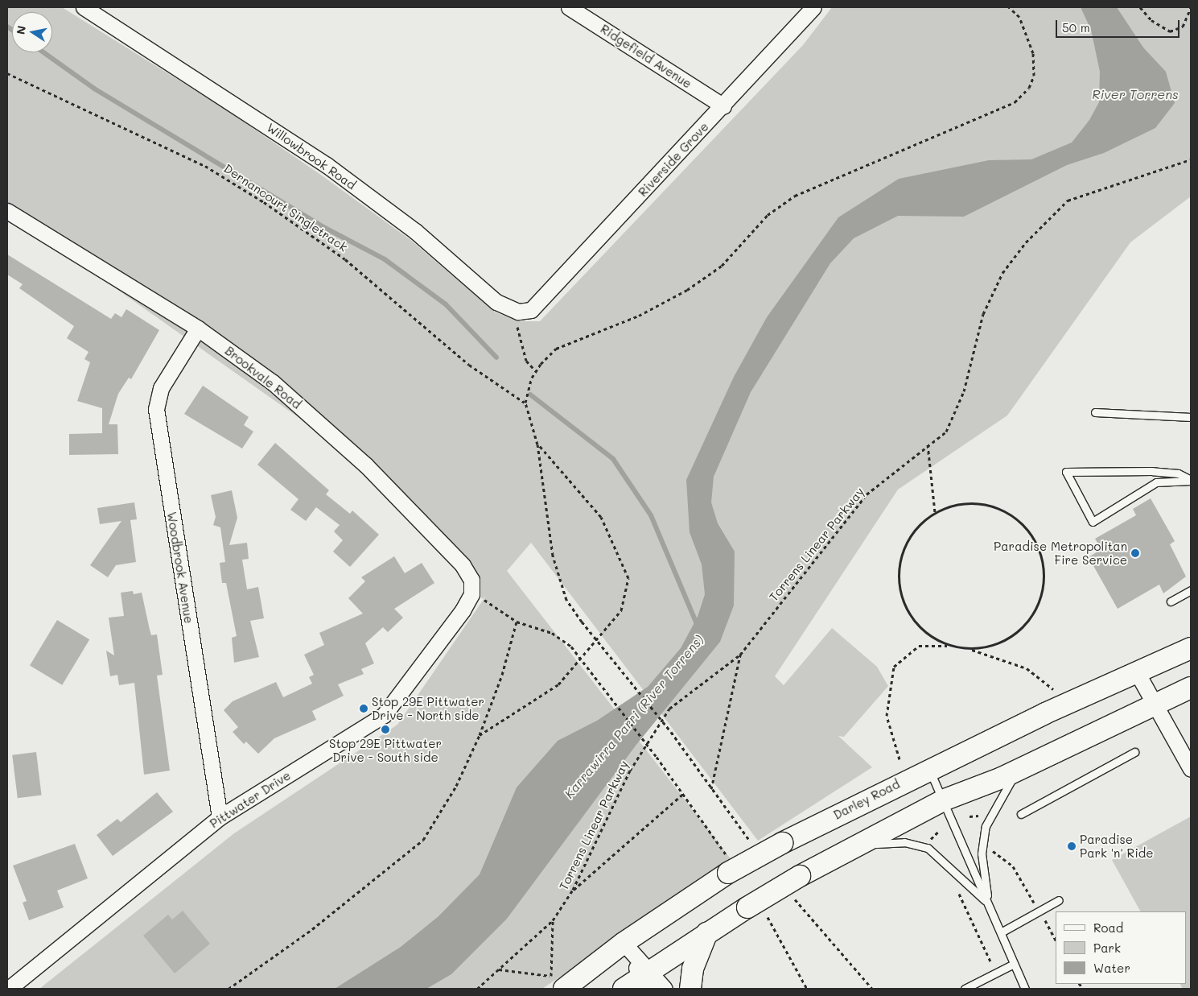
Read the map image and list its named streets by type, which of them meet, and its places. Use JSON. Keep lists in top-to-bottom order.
{
  "streets": {
    "main road": ["Darley Road"],
    "street": [
      "Ridgefield Avenue",
      "Willowbrook Road",
      "Riverside Grove",
      "Brookvale Road",
      "Woodbrook Avenue",
      "Pittwater Drive"
    ],
    "path": ["Dernancourt Singletrack", "Torrens Linear Parkway"]
  },
  "crossings": [
    ["Ridgefield Avenue", "Riverside Grove"],
    ["Willowbrook Road", "Riverside Grove"],
    ["Brookvale Road", "Woodbrook Avenue"],
    ["Brookvale Road", "Pittwater Drive"],
    ["Woodbrook Avenue", "Pittwater Drive"]
  ],
  "water": ["River Torrens", "Karrawirra Parri (River Torrens)"],
  "places": [
    "Paradise Metropolitan Fire Service",
    "Stop 29E Pittwater Drive - North side",
    "Stop 29E Pittwater Drive - South side",
    "Paradise Park 'n' Ride"
  ],
  "legend": ["Road", "Park", "Water"],
  "scale_bar": "50 m",
  "north": "left"
}
